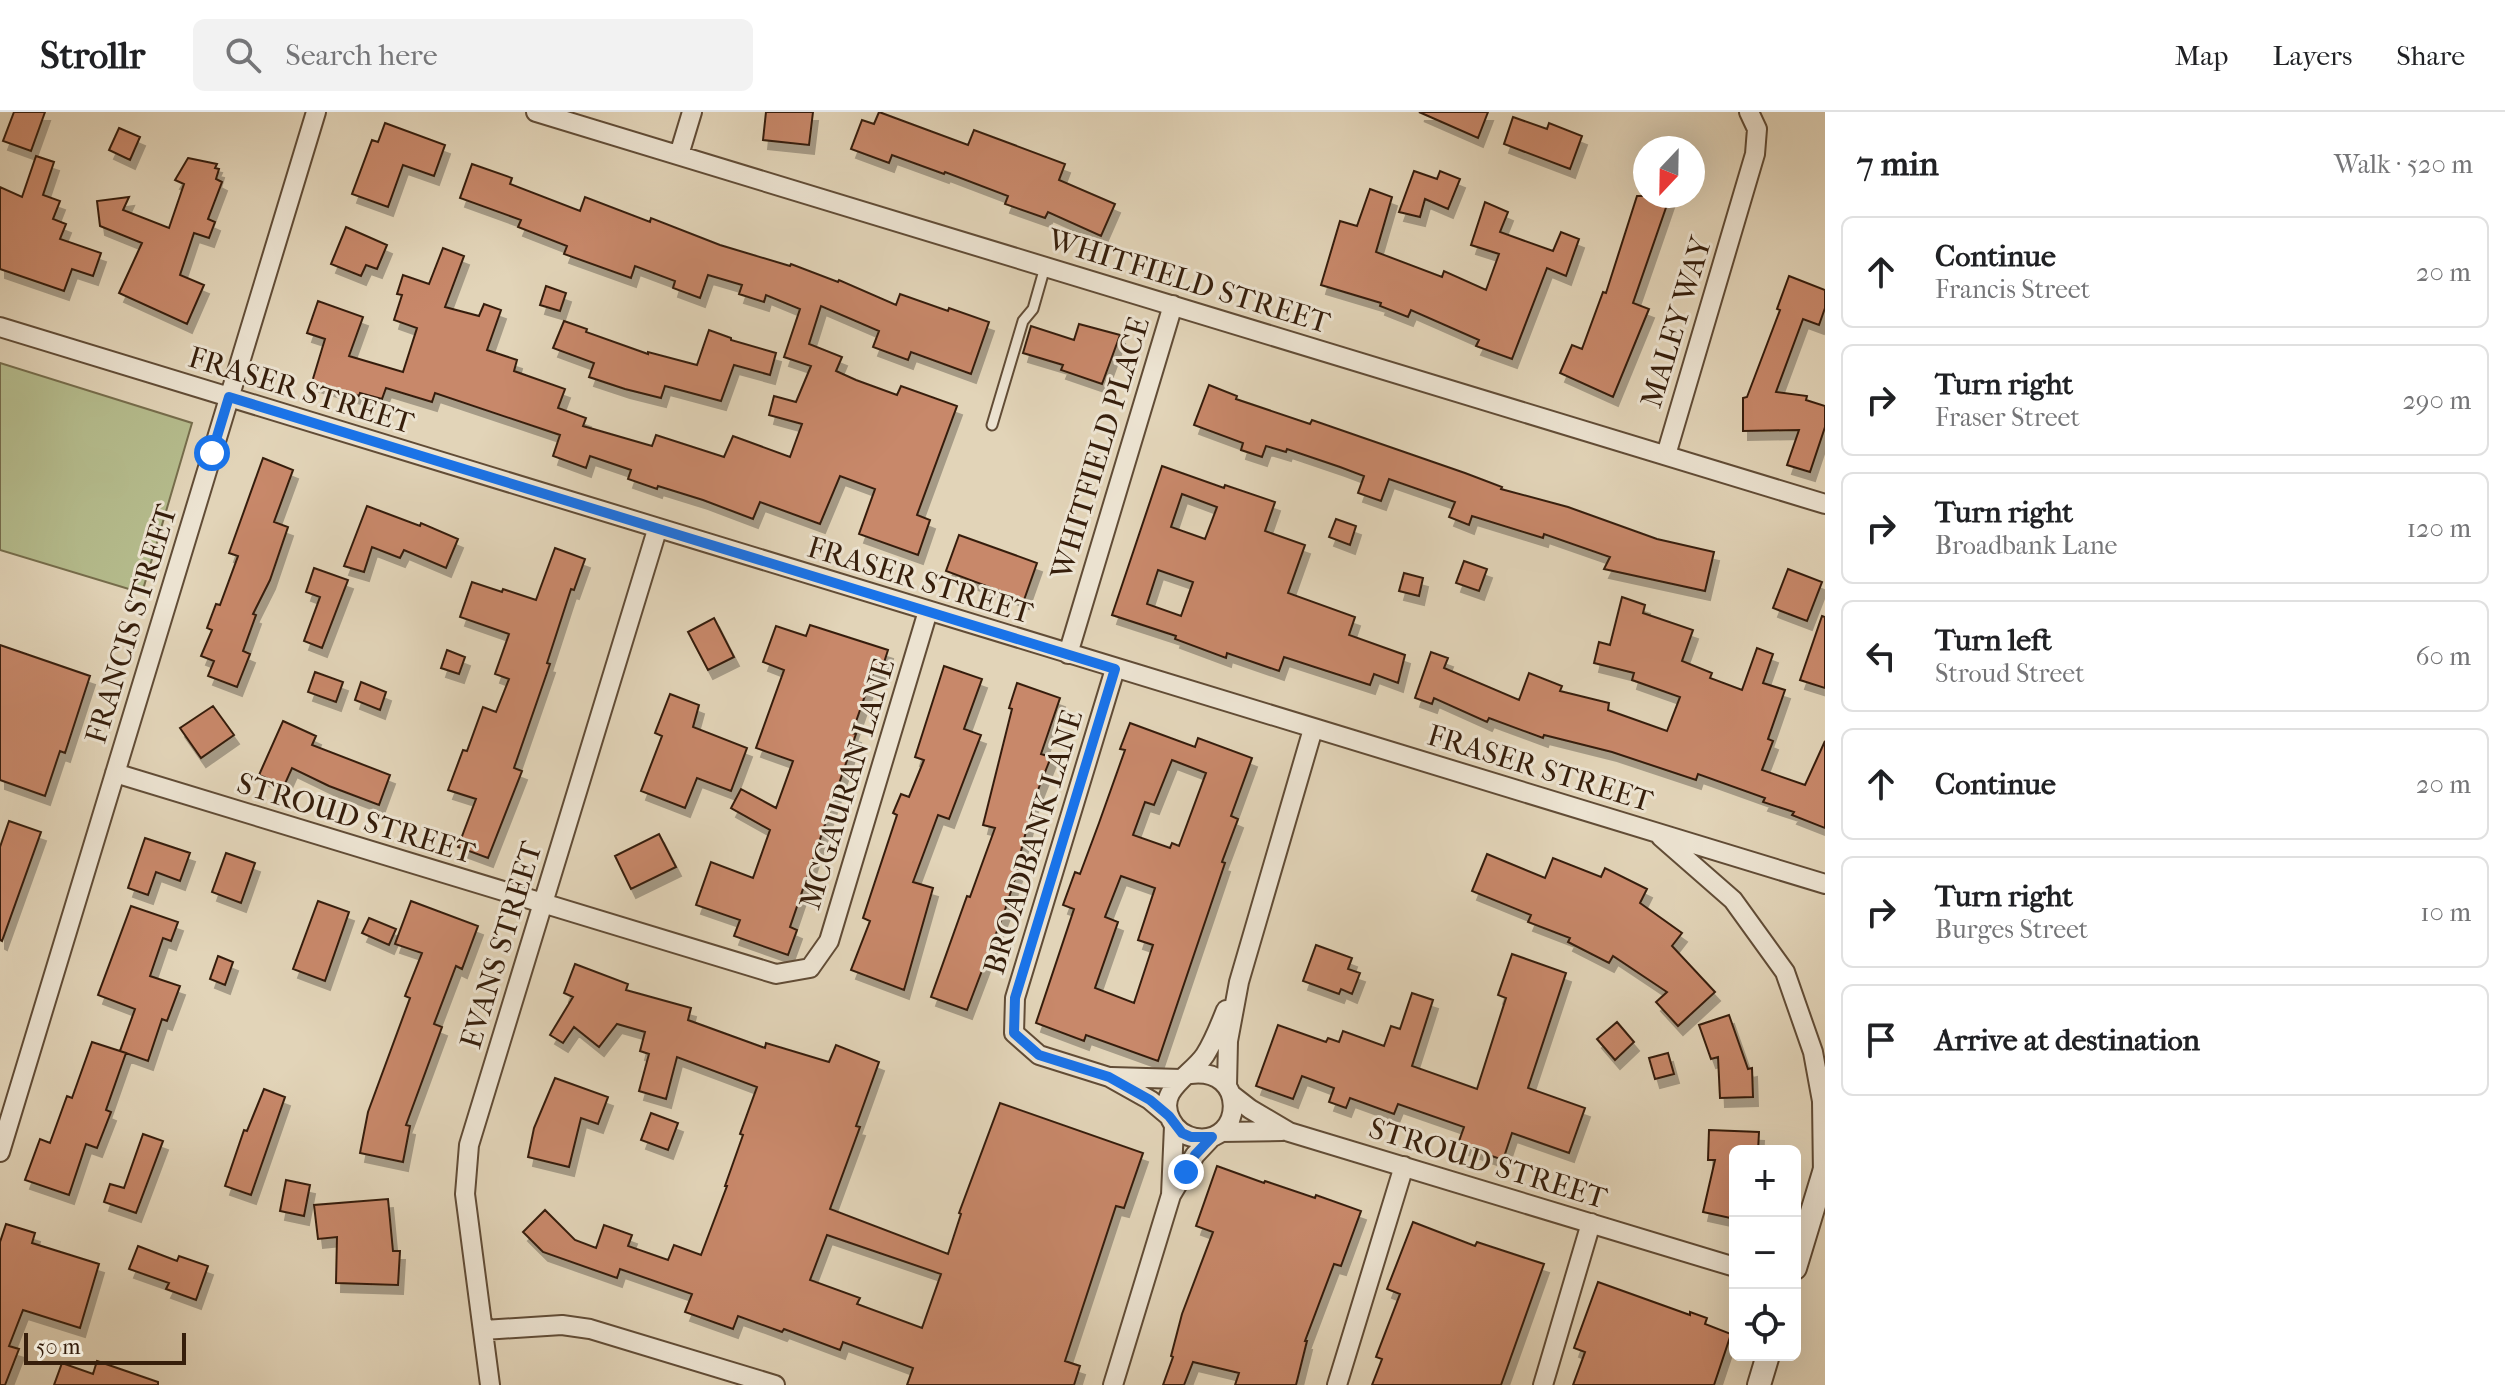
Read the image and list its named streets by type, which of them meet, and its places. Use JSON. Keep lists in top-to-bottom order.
{
  "streets": {
    "street": [
      "WHITFIELD STREET",
      "MALEY WAY",
      "FRASER STREET",
      "WHITFIELD PLACE",
      "FRANCIS STREET",
      "MCGAURAN LANE",
      "STROUD STREET",
      "BROADBANK LANE",
      "EVANS STREET"
    ]
  },
  "crossings": [
    ["WHITFIELD STREET", "MALEY WAY"],
    ["WHITFIELD STREET", "WHITFIELD PLACE"],
    ["FRASER STREET", "WHITFIELD PLACE"],
    ["FRASER STREET", "FRANCIS STREET"],
    ["FRASER STREET", "MCGAURAN LANE"],
    ["FRASER STREET", "BROADBANK LANE"],
    ["FRASER STREET", "EVANS STREET"],
    ["FRANCIS STREET", "STROUD STREET"],
    ["MCGAURAN LANE", "STROUD STREET"],
    ["STROUD STREET", "EVANS STREET"]
  ],
  "scale_bar": "50 m",
  "north": "bottom",
  "page": {
    "header": "Strollr",
    "search": "Search here",
    "nav": ["Map", "Layers", "Share"],
    "heading": ["7 min", "Walk · 520 m"],
    "list": [
      ["Continue", "Francis Street", "20 m"],
      ["Turn right", "Fraser Street", "290 m"],
      ["Turn right", "Broadbank Lane", "120 m"],
      ["Turn left", "Stroud Street", "60 m"],
      ["Continue", "20 m"],
      ["Turn right", "Burges Street", "10 m"],
      "Arrive at destination"
    ],
    "map_buttons": ["+", "−"],
    "scale": "50 m"
  }
}
